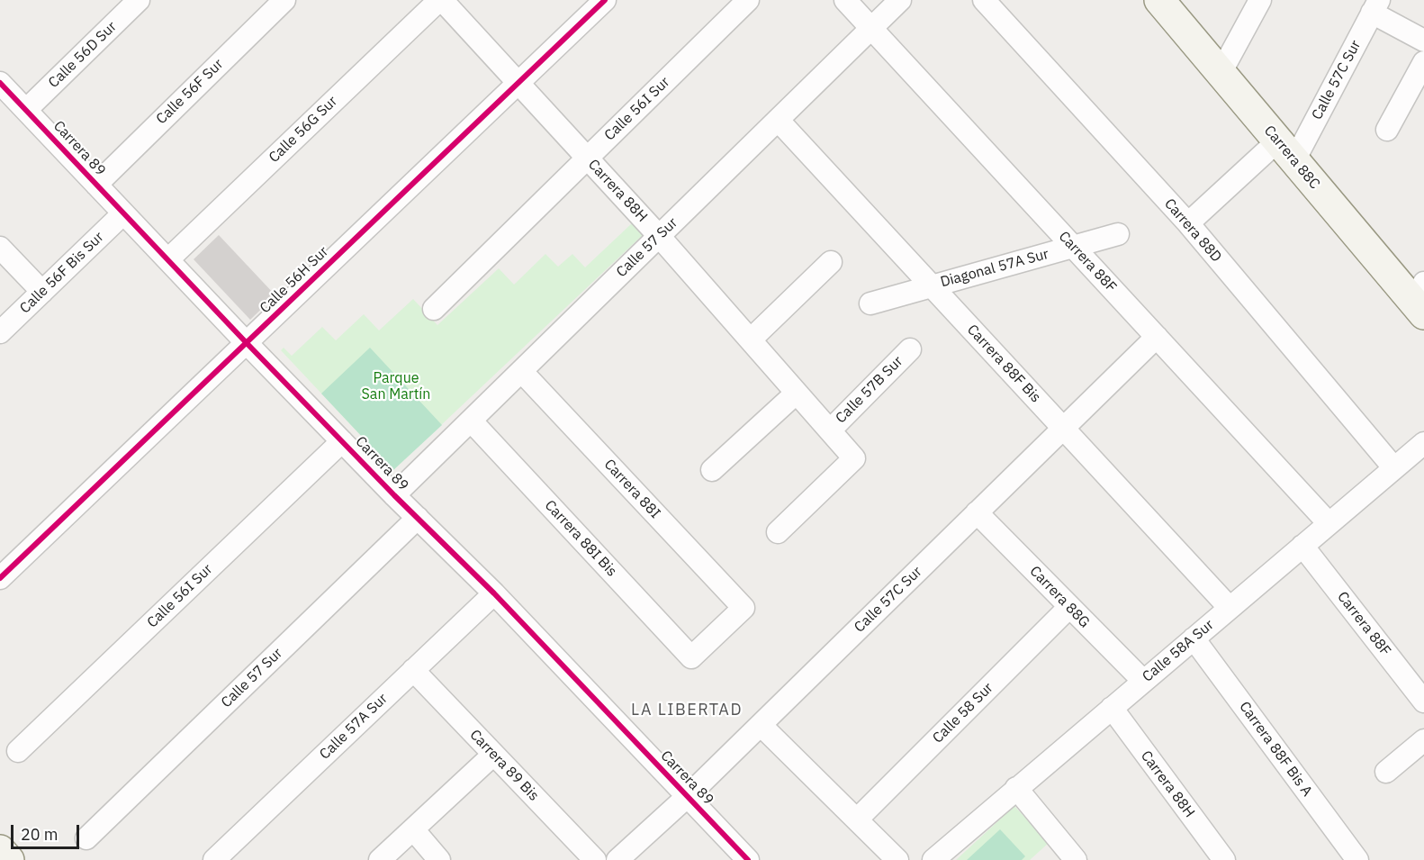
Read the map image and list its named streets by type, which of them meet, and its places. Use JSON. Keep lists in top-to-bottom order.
{
  "streets": {
    "street": [
      "Calle 56D Sur",
      "Calle 57C Sur",
      "Calle 56F Sur",
      "Calle 56I Sur",
      "Calle 56G Sur",
      "Carrera 89",
      "Carrera 88C",
      "Carrera 88H",
      "Carrera 88D",
      "Calle 57 Sur",
      "Carrera 88F",
      "Diagonal 57A Sur",
      "Calle 56F Bis Sur",
      "Calle 56H Sur",
      "Carrera 88F Bis",
      "Calle 57B Sur",
      "Carrera 88I",
      "Carrera 88I Bis",
      "Carrera 88G",
      "Calle 58A Sur",
      "Calle 58 Sur",
      "Calle 57A Sur",
      "Carrera 88F Bis A",
      "Carrera 89 Bis"
    ]
  },
  "crossings": [
    ["Calle 56D Sur", "Carrera 89"],
    ["Calle 57C Sur", "Carrera 89"],
    ["Calle 57C Sur", "Carrera 88C"],
    ["Calle 57C Sur", "Carrera 88D"],
    ["Calle 57C Sur", "Carrera 88F"],
    ["Calle 57C Sur", "Carrera 88F Bis"],
    ["Calle 57C Sur", "Carrera 88G"],
    ["Calle 56F Sur", "Carrera 89"],
    ["Calle 56I Sur", "Carrera 89"],
    ["Calle 56I Sur", "Carrera 88H"],
    ["Calle 56G Sur", "Carrera 89"],
    ["Calle 56G Sur", "Carrera 88H"],
    ["Carrera 89", "Calle 57 Sur"],
    ["Carrera 89", "Calle 56F Bis Sur"],
    ["Carrera 89", "Calle 56H Sur"],
    ["Carrera 89", "Calle 57A Sur"],
    ["Carrera 88H", "Calle 57 Sur"],
    ["Carrera 88H", "Calle 56H Sur"],
    ["Carrera 88H", "Calle 57B Sur"],
    ["Carrera 88H", "Calle 58A Sur"],
    ["Carrera 88D", "Calle 58A Sur"],
    ["Calle 57 Sur", "Carrera 88F"],
    ["Calle 57 Sur", "Carrera 88F Bis"],
    ["Calle 57 Sur", "Carrera 88I"],
    ["Calle 57 Sur", "Carrera 88I Bis"],
    ["Carrera 88F", "Diagonal 57A Sur"],
    ["Carrera 88F", "Calle 58A Sur"],
    ["Diagonal 57A Sur", "Carrera 88F Bis"],
    ["Carrera 88F Bis", "Calle 58A Sur"],
    ["Carrera 88I", "Carrera 88I Bis"],
    ["Carrera 88G", "Calle 58A Sur"],
    ["Carrera 88G", "Calle 58 Sur"],
    ["Calle 58A Sur", "Carrera 88F Bis A"],
    ["Calle 57A Sur", "Carrera 89 Bis"]
  ],
  "districts": ["LA LIBERTAD"],
  "parks": ["Parque San Martín"],
  "scale_bar": "20 m"
}
